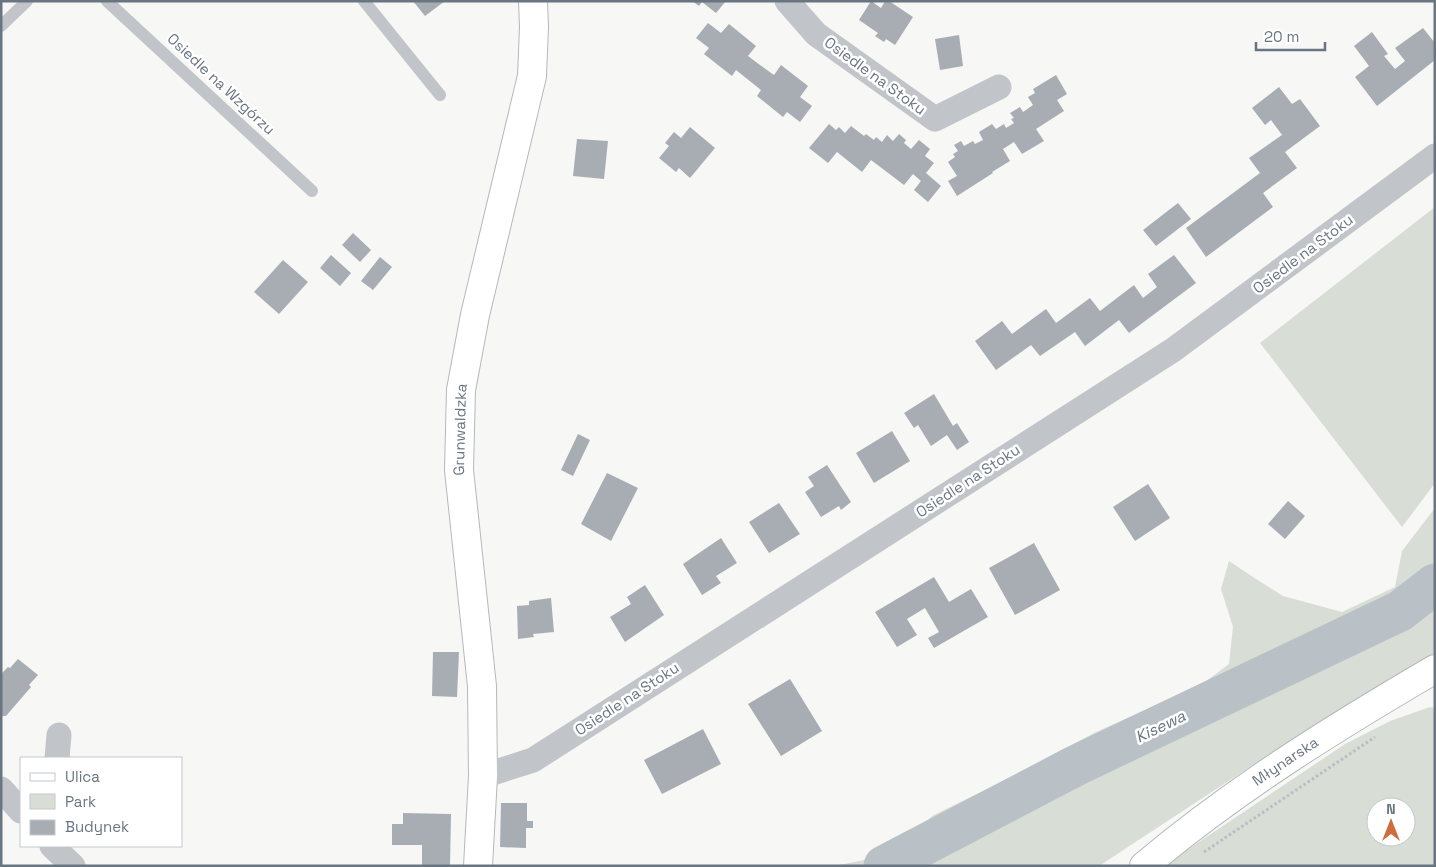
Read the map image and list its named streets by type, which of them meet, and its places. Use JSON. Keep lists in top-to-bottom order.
{
  "streets": {
    "main road": ["Grunwaldzka", "Młynarska"],
    "street": ["Osiedle na Stoku"],
    "lane": ["Osiedle na Wzgórzu"]
  },
  "crossings": [
    ["Osiedle na Stoku", "Grunwaldzka"]
  ],
  "water": ["Kisewa"],
  "legend": ["Ulica", "Park", "Budynek"],
  "scale_bar": "20 m",
  "north": "top"
}
